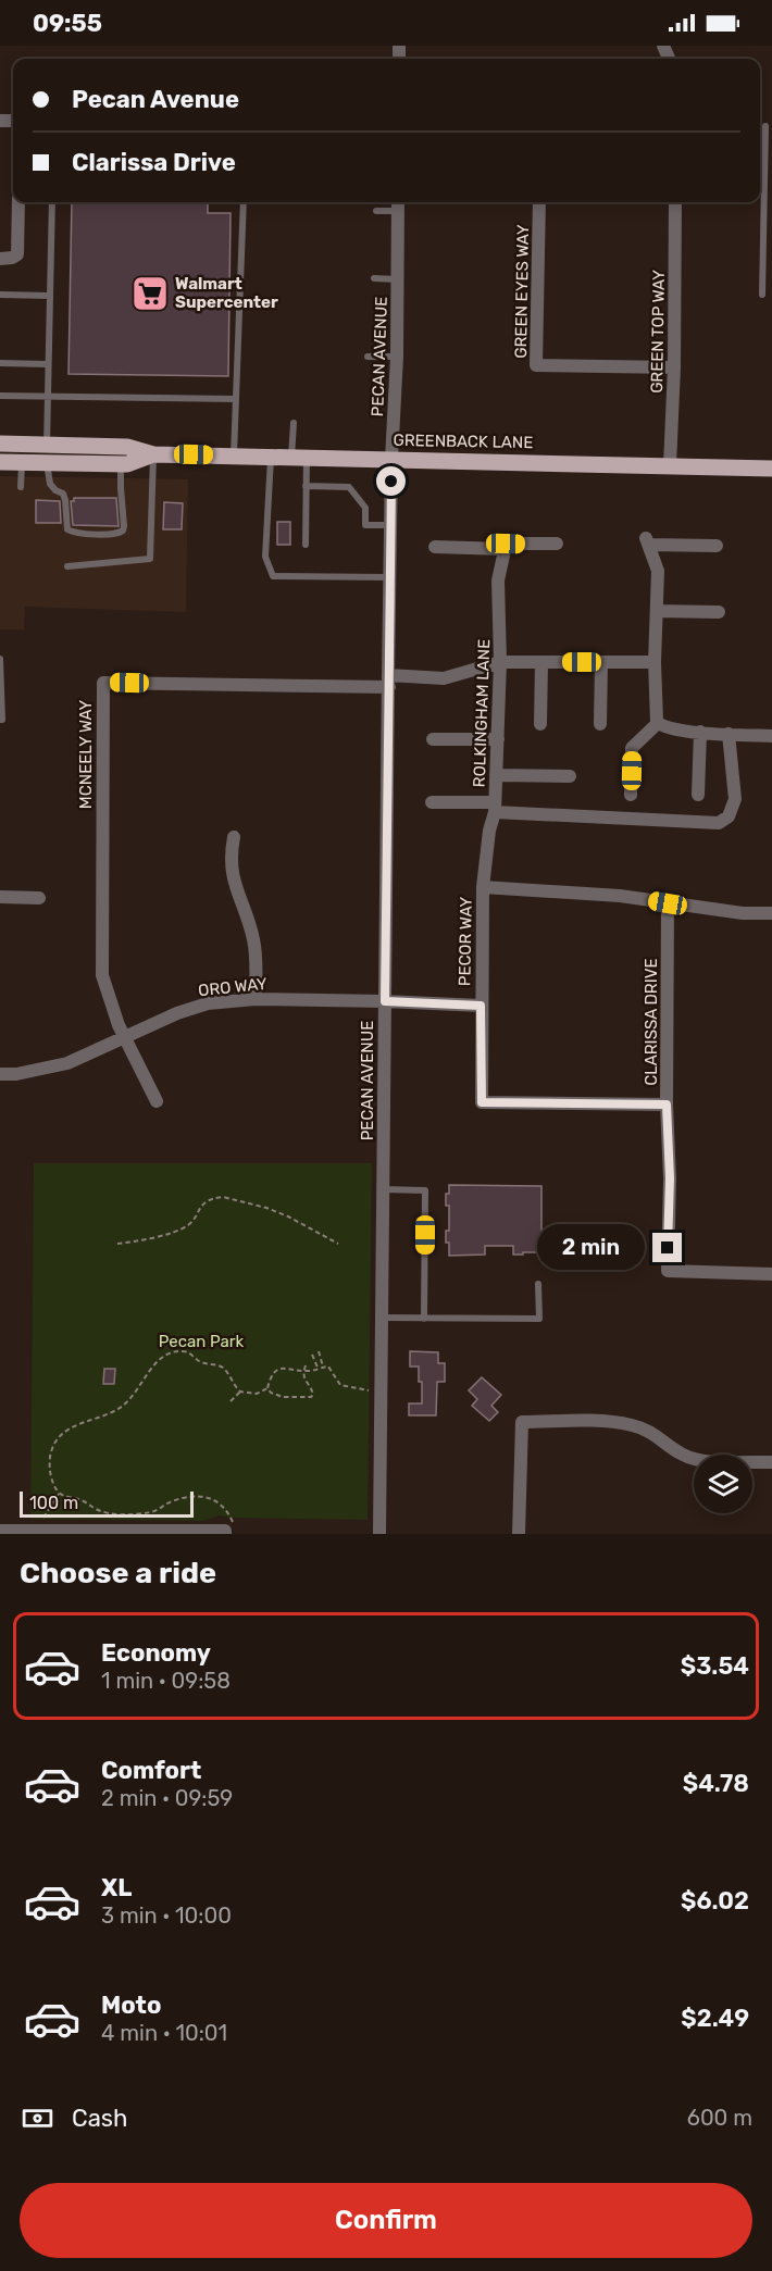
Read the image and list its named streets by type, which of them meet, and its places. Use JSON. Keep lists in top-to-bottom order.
{
  "streets": {
    "main road": ["GREENBACK LANE"],
    "street": [
      "GREEN EYES WAY",
      "GREEN TOP WAY",
      "PECAN AVENUE",
      "ROLKINGHAM LANE",
      "MCNEELY WAY",
      "PECOR WAY",
      "ORO WAY",
      "CLARISSA DRIVE"
    ]
  },
  "crossings": [
    ["GREEN EYES WAY", "GREEN TOP WAY"],
    ["GREEN TOP WAY", "GREENBACK LANE"],
    ["PECAN AVENUE", "GREENBACK LANE"],
    ["PECAN AVENUE", "MCNEELY WAY"],
    ["PECAN AVENUE", "ORO WAY"],
    ["ROLKINGHAM LANE", "PECOR WAY"],
    ["MCNEELY WAY", "ORO WAY"],
    ["PECOR WAY", "ORO WAY"],
    ["PECOR WAY", "CLARISSA DRIVE"]
  ],
  "parks": ["Pecan Park"],
  "places": {
    "supermarket": ["Walmart Supercenter"]
  },
  "scale_bar": "100 m",
  "page": {
    "status": "09:55",
    "banner": ["Pecan Avenue", "Clarissa Drive"],
    "bubble": "2 min",
    "scale": "100 m",
    "heading": "Choose a ride",
    "list": [
      {
        "name": "Economy",
        "note": "1 min · 09:58",
        "value": "$3.54"
      },
      {
        "name": "Comfort",
        "note": "2 min · 09:59",
        "value": "$4.78"
      },
      {
        "name": "XL",
        "note": "3 min · 10:00",
        "value": "$6.02"
      },
      {
        "name": "Moto",
        "note": "4 min · 10:01",
        "value": "$2.49"
      }
    ],
    "pay": ["Cash", "600 m"],
    "buttons": "Confirm"
  }
}
